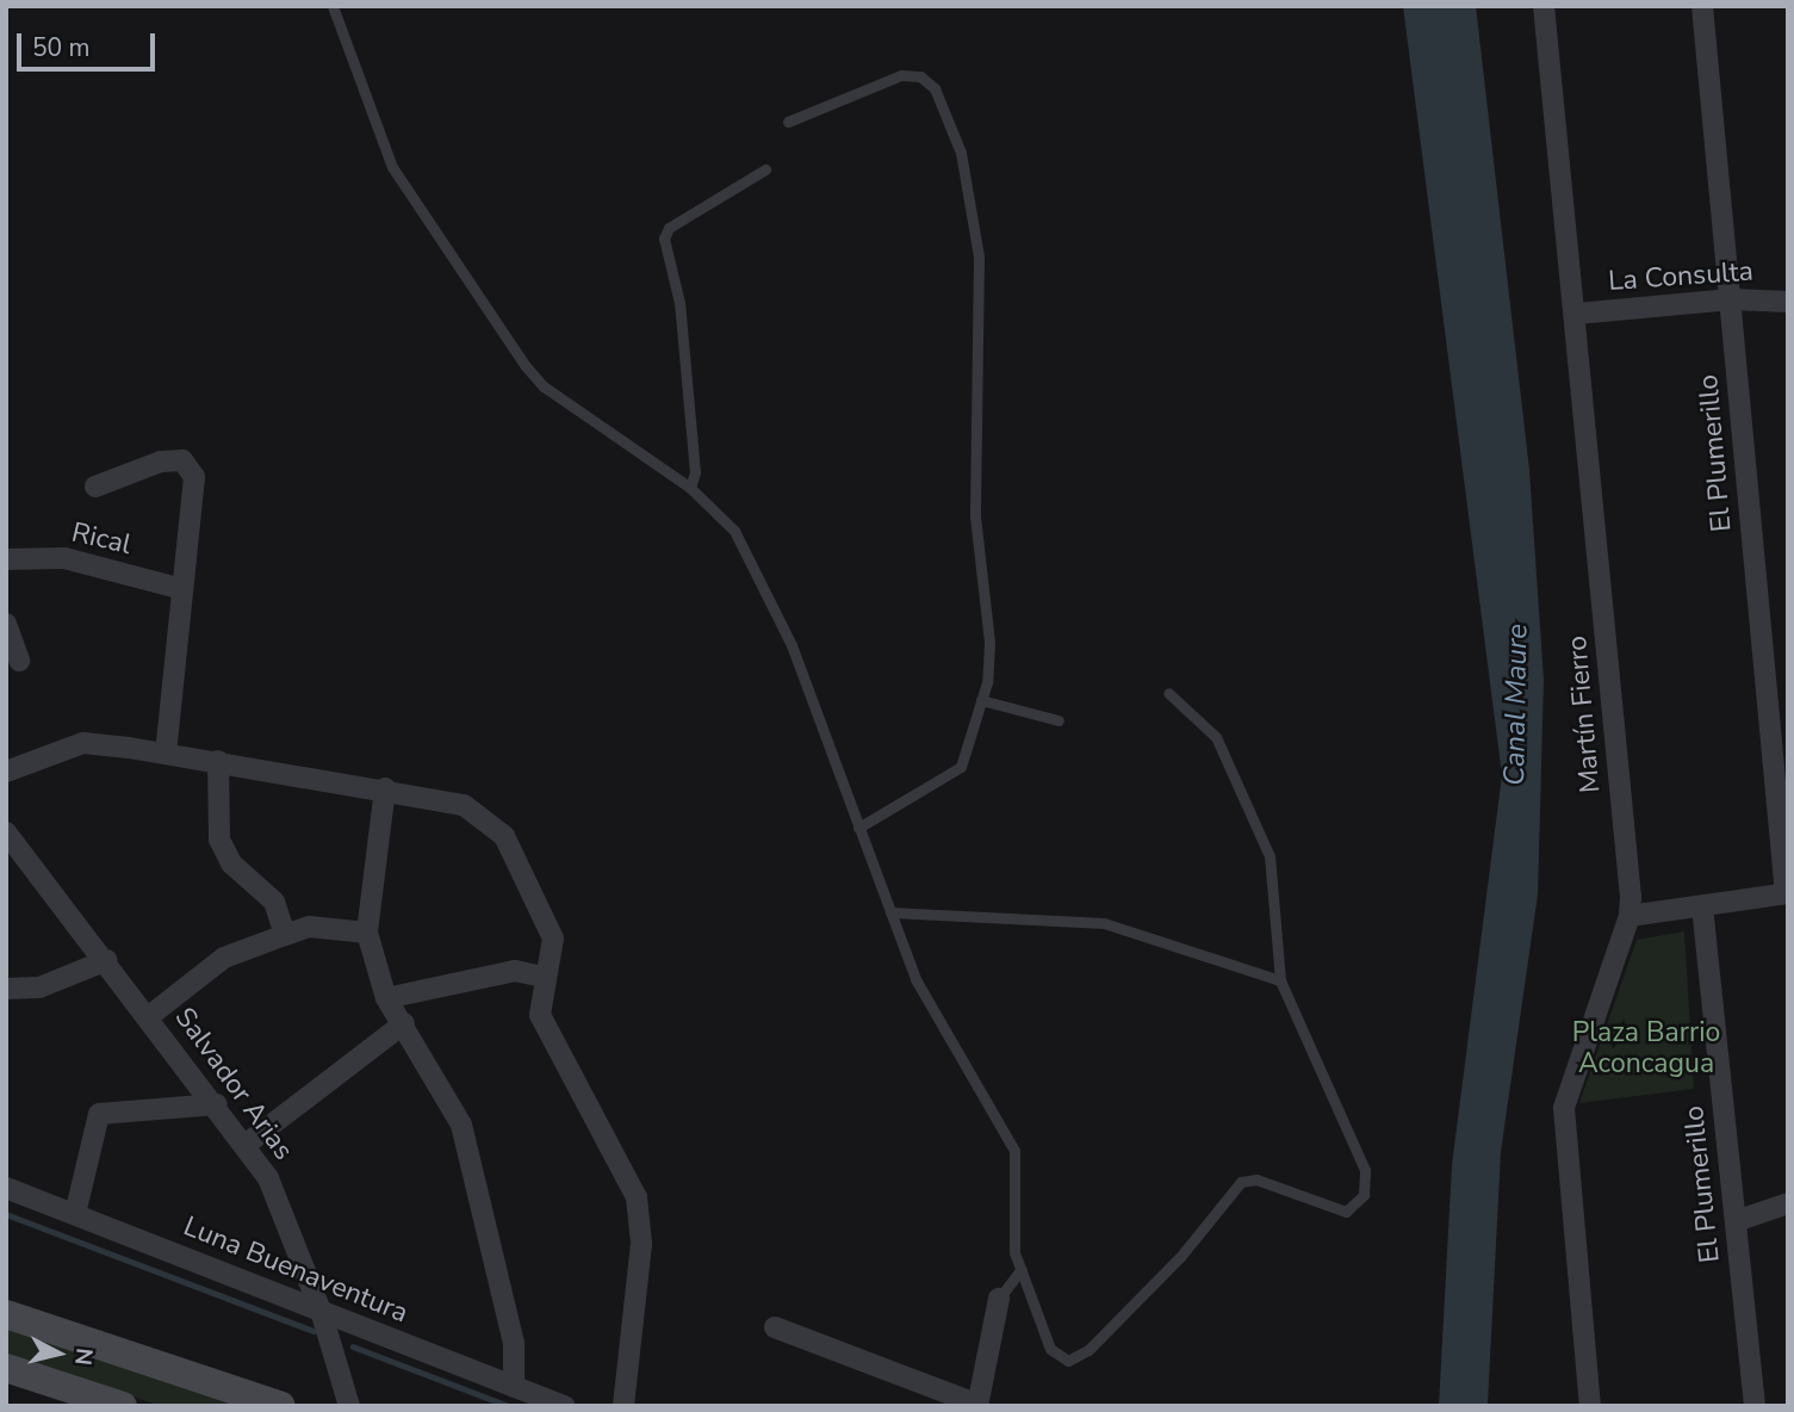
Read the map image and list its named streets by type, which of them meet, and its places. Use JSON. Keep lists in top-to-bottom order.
{
  "streets": {
    "street": [
      "La Consulta",
      "El Plumerillo",
      "Rical",
      "Martín Fierro",
      "Salvador Arias",
      "Luna Buenaventura"
    ]
  },
  "crossings": [
    ["La Consulta", "El Plumerillo"],
    ["La Consulta", "Martín Fierro"],
    ["Salvador Arias", "Luna Buenaventura"]
  ],
  "water": ["Canal Maure"],
  "parks": ["Plaza Barrio Aconcagua"],
  "scale_bar": "50 m",
  "north": "right"
}
